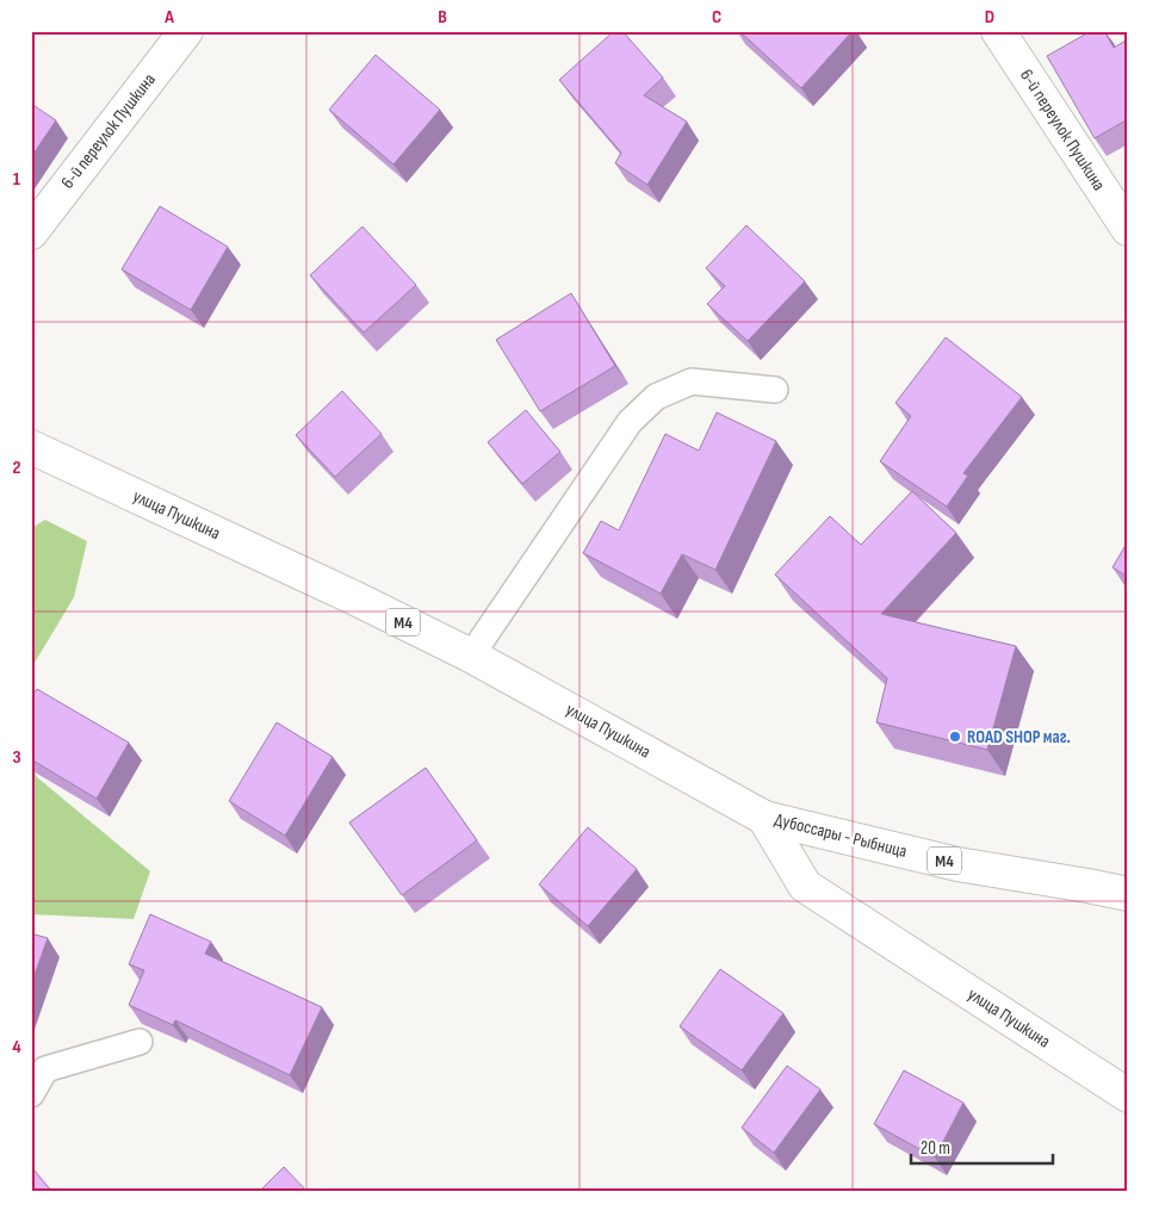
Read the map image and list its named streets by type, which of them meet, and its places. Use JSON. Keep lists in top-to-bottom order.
{
  "streets": {
    "main road": [
      "6-й переулок Пушкина",
      "улица Пушкина",
      "M4",
      "Дубоссары - Рыбница"
    ]
  },
  "crossings": [
    ["улица Пушкина", "Дубоссары - Рыбница"]
  ],
  "places": ["ROAD SHOP маг."],
  "scale_bar": "20 m",
  "grid": {
    "columns": [
      "A",
      "B",
      "C",
      "D"
    ],
    "rows": [
      "1",
      "2",
      "3",
      "4"
    ]
  }
}
